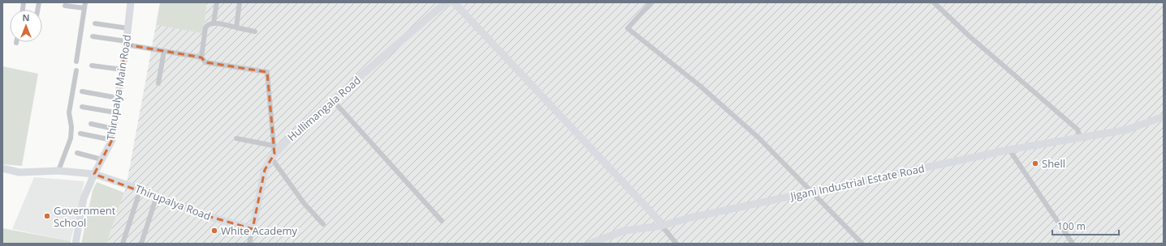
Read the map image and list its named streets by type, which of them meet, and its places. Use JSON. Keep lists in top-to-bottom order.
{
  "streets": {
    "street": [
      "Thirupalya Main Road",
      "Hullimangala Road",
      "Jigani Industrial Estate Road",
      "Thirupalya Road"
    ]
  },
  "crossings": [
    ["Thirupalya Main Road", "Thirupalya Road"],
    ["Hullimangala Road", "Thirupalya Road"]
  ],
  "places": ["Shell", "Government School", "White Academy"],
  "scale_bar": "100 m",
  "north": "top"
}
